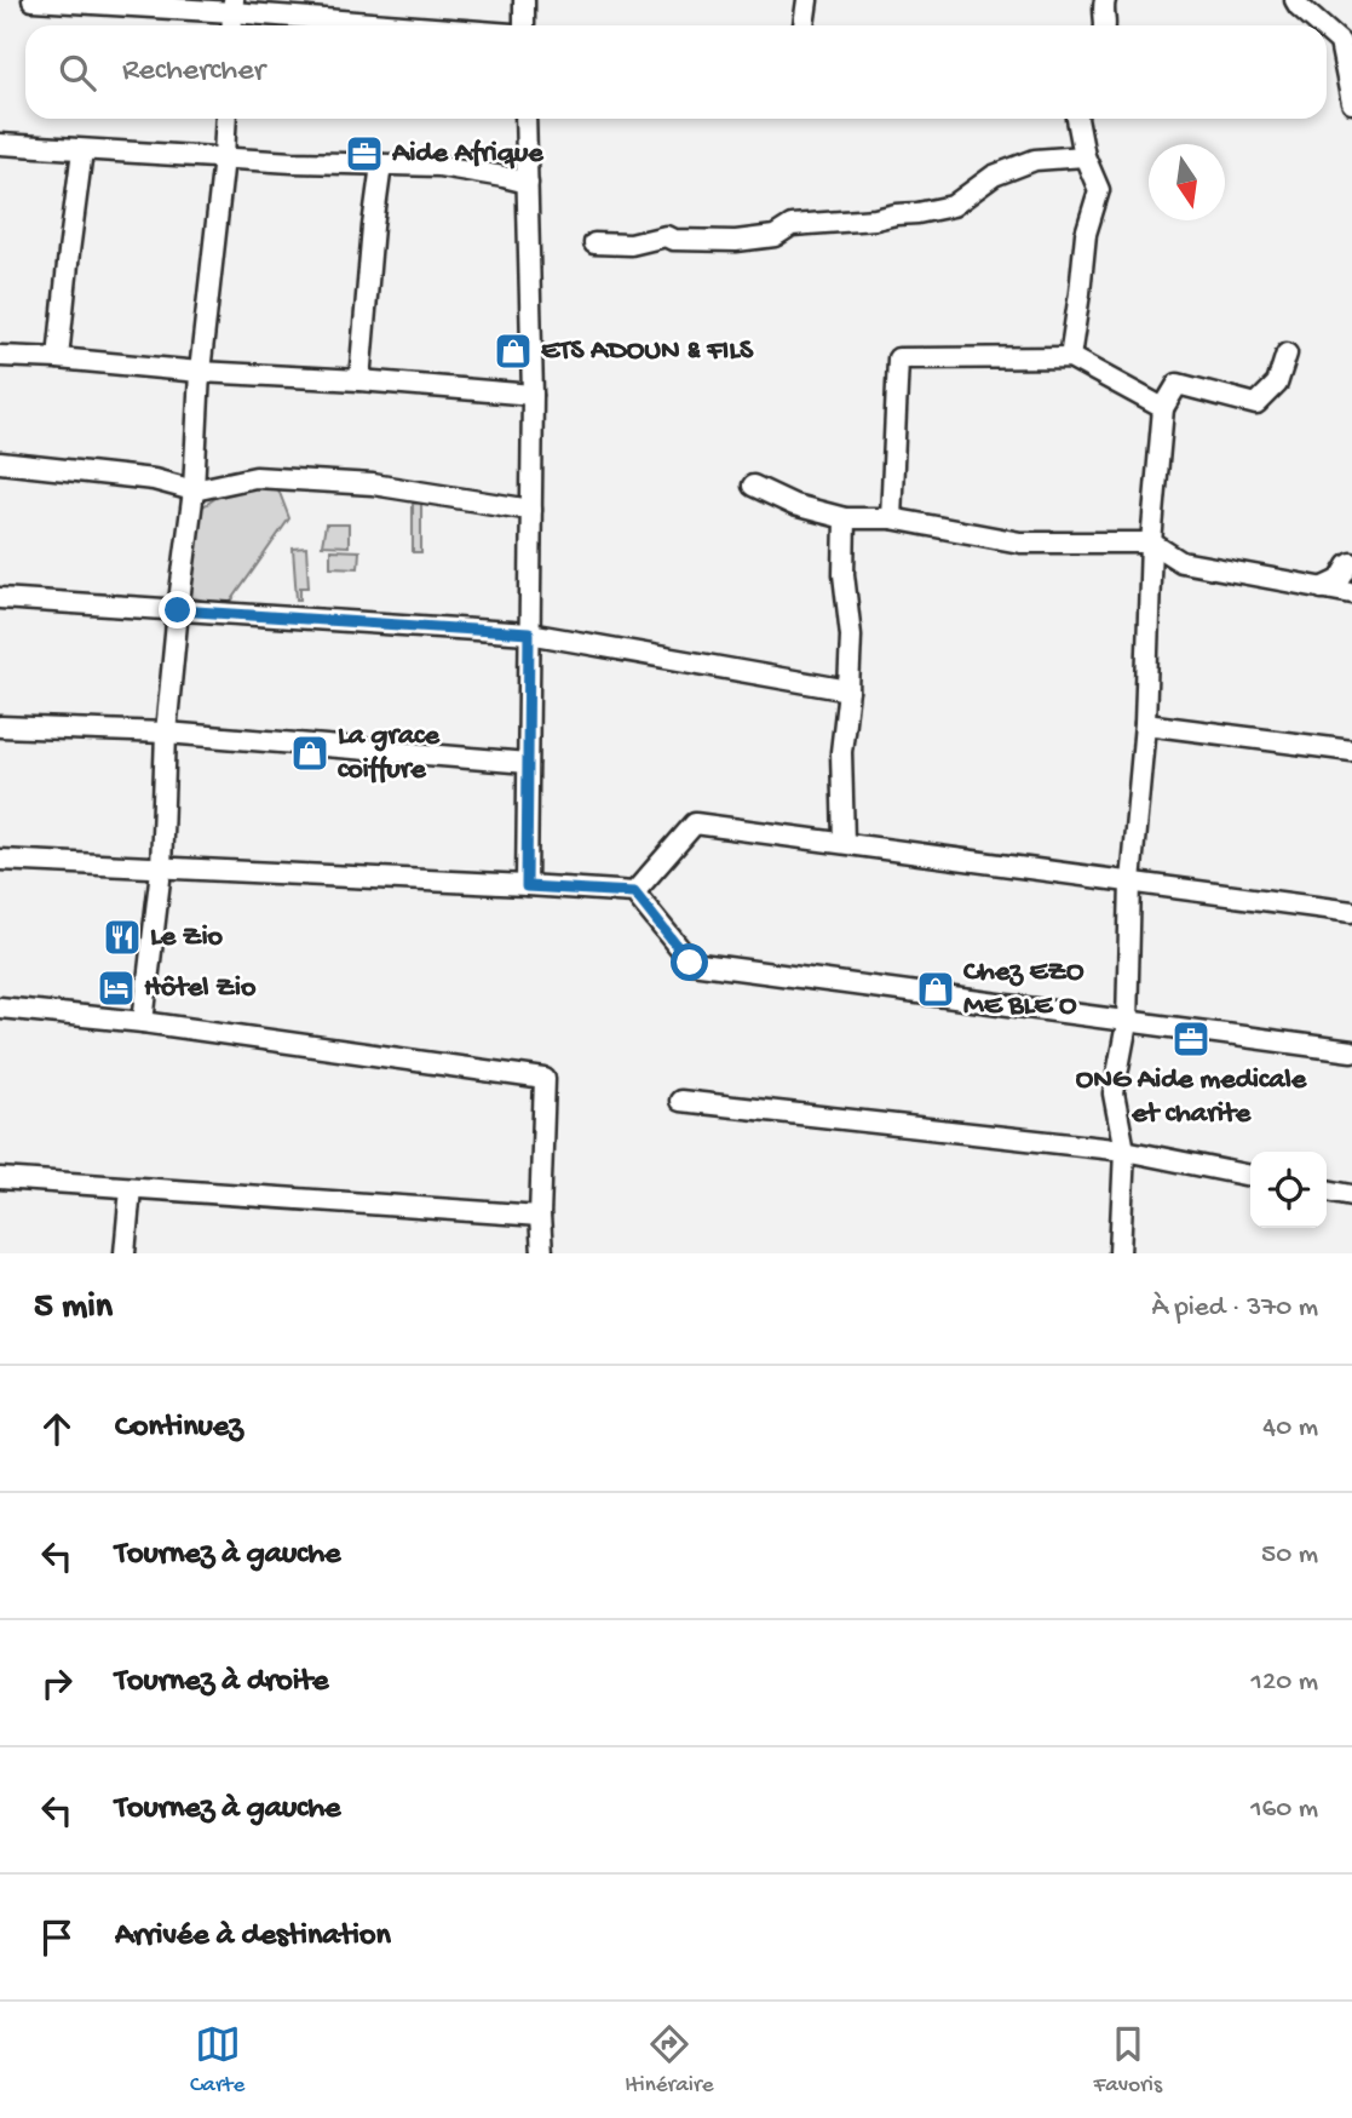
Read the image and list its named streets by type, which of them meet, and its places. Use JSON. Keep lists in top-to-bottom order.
{
  "places": {
    "office": ["Aide Afrique", "ONG Aide medicale et charite"],
    "shop": ["ETS ADOUN & FILS", "La grace coiffure", "Chez EZO ME BLE O"],
    "restaurant": ["Le Zio"],
    "hotel": ["Hôtel Zio"]
  },
  "north": "bottom",
  "page": {
    "search": "Rechercher",
    "heading": ["5 min", "À pied · 370 m"],
    "list": [
      ["Continuez", "40 m"],
      ["Tournez à gauche", "50 m"],
      ["Tournez à droite", "120 m"],
      ["Tournez à gauche", "160 m"],
      "Arrivée à destination"
    ],
    "nav": ["Carte", "Itinéraire", "Favoris"]
  }
}
